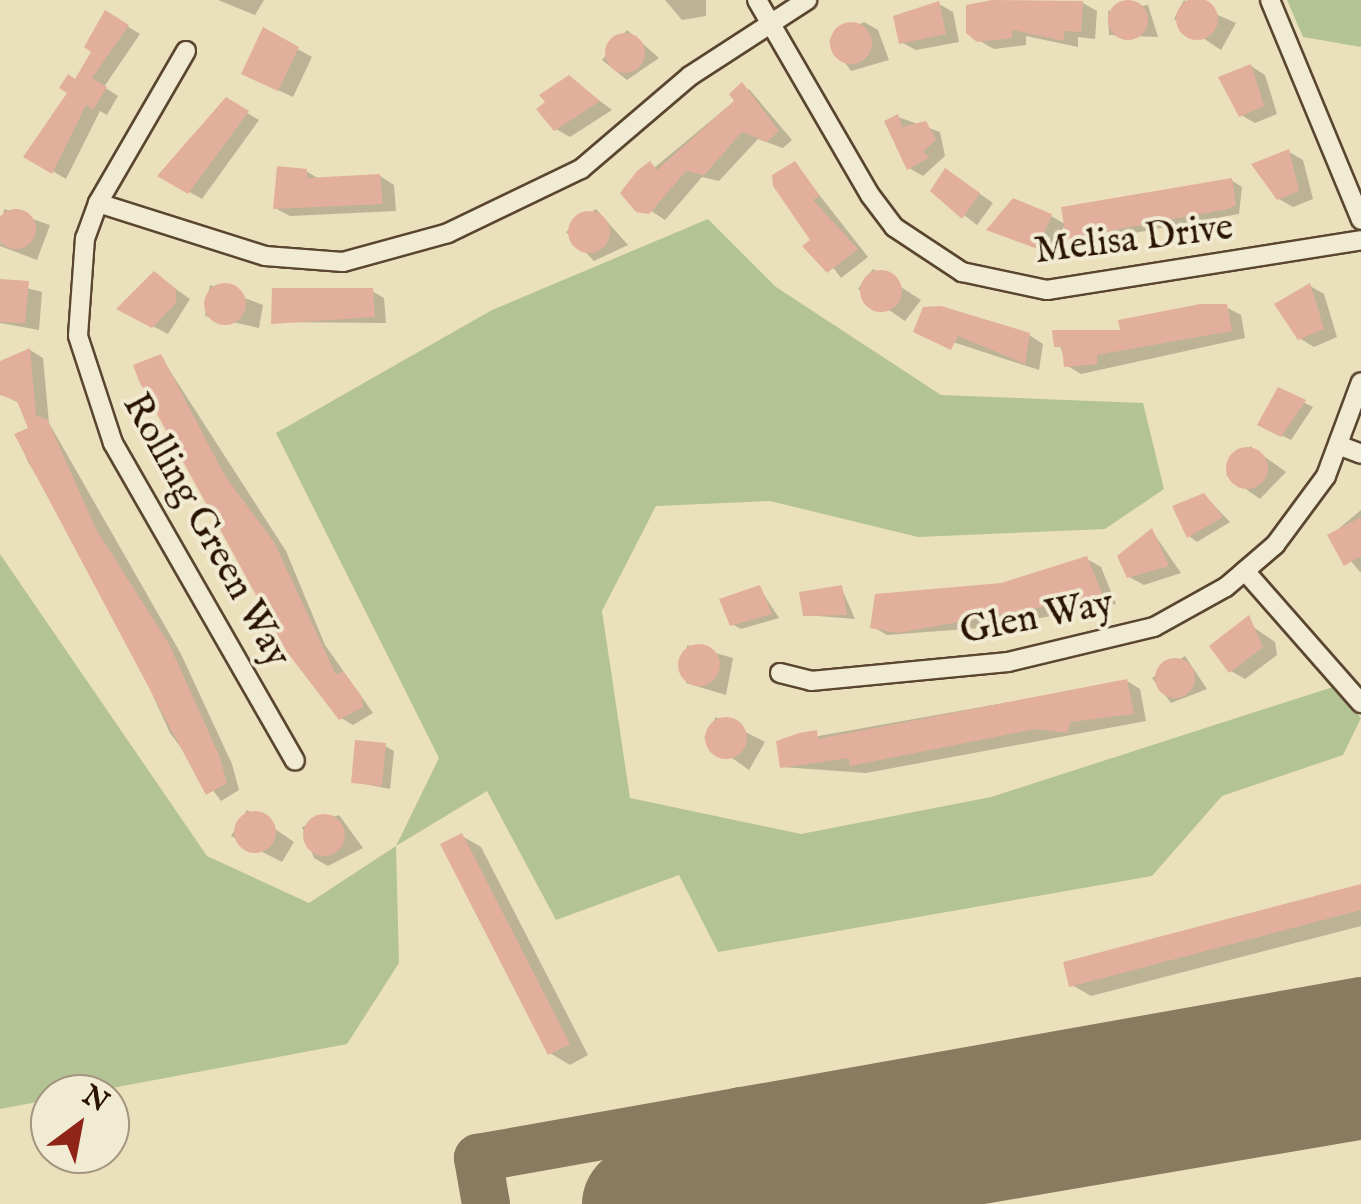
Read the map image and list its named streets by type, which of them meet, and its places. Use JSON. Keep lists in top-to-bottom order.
{
  "streets": {
    "street": ["Melisa Drive", "Rolling Green Way", "Glen Way"]
  },
  "north": "top right"
}
